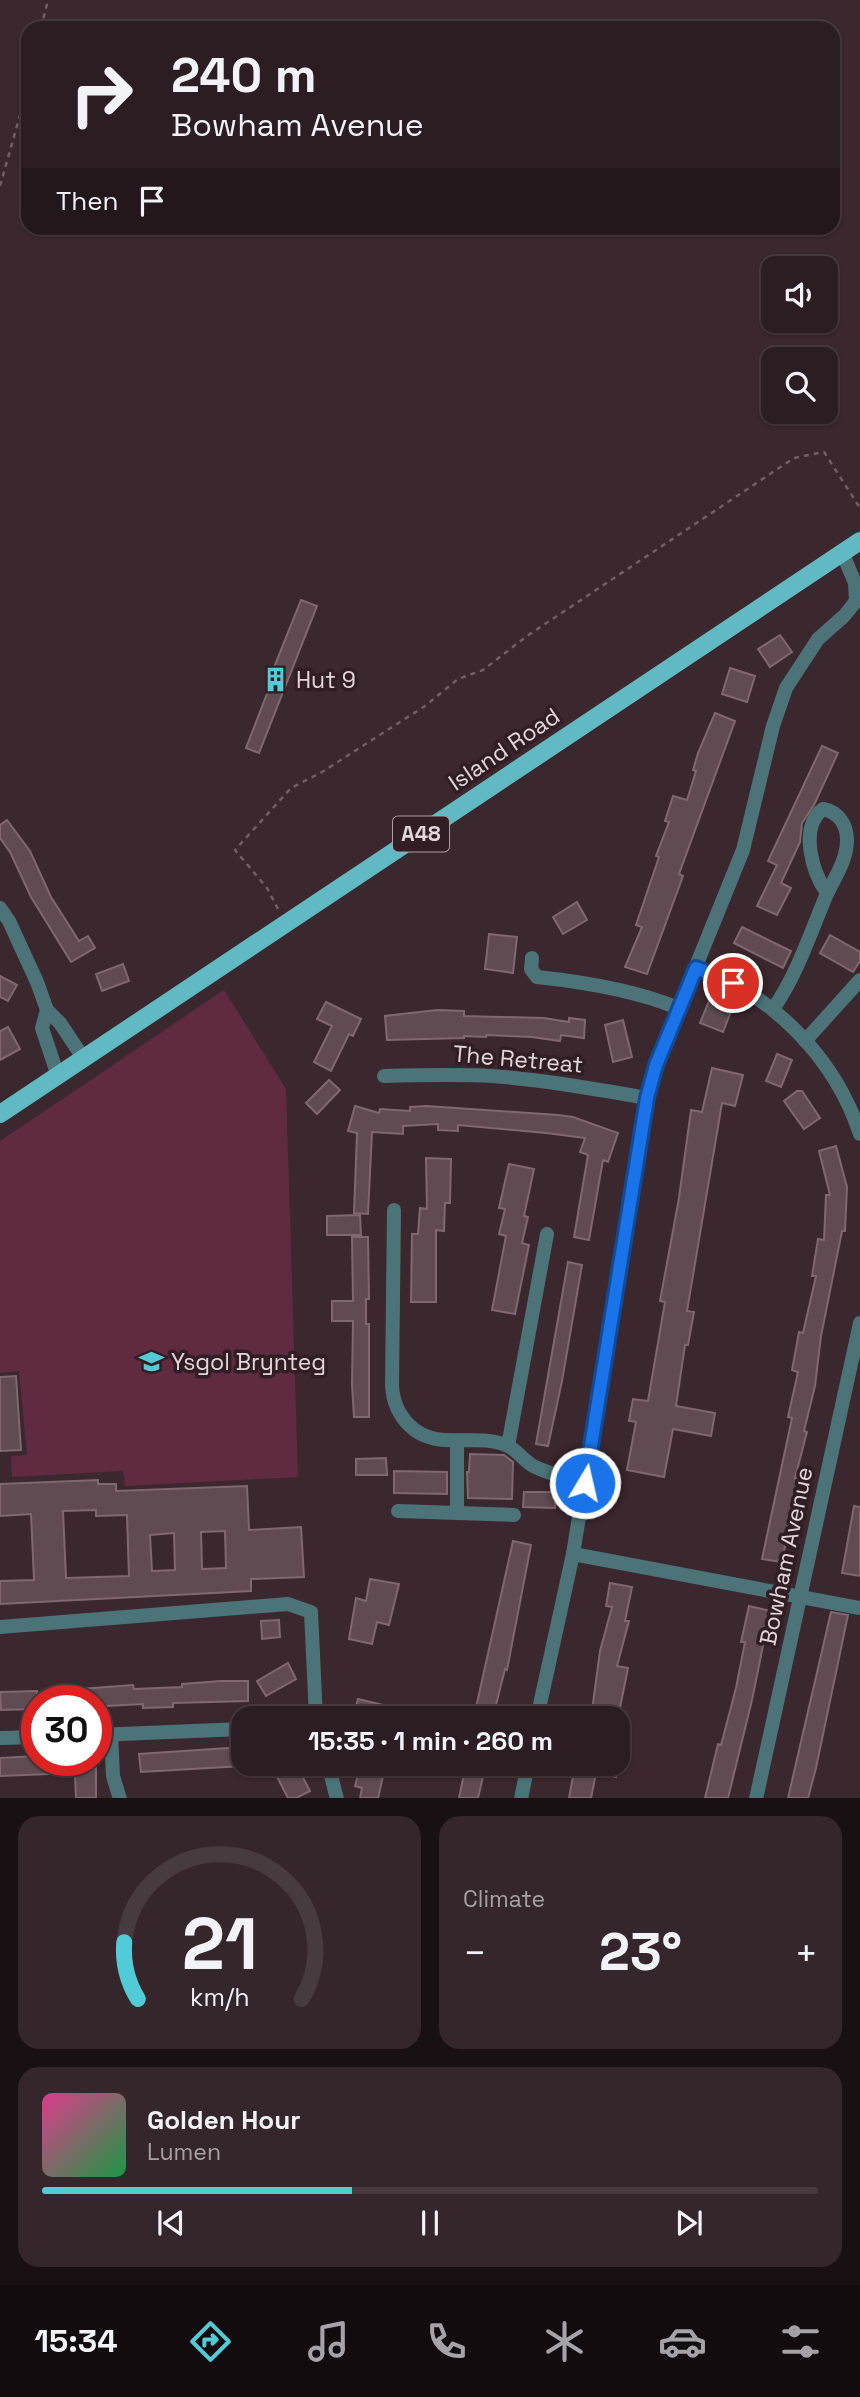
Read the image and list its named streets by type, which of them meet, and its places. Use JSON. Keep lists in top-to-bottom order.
{
  "streets": {
    "main road": ["Island Road", "A48"],
    "street": ["The Retreat", "Bowham Avenue"]
  },
  "places": {
    "building": ["Hut 9"],
    "school or university": ["Ysgol Brynteg"]
  },
  "page": {
    "turn": ["240 m", "Bowham Avenue"],
    "then": "Then",
    "limit": "30",
    "trip": "15:35 · 1 min · 260 m",
    "tile": "Climate",
    "heat": ["−", "23°", "+"],
    "song": ["Golden Hour", "Lumen"],
    "tabs": "15:34",
    "gauge": ["21", "km/h"]
  }
}
